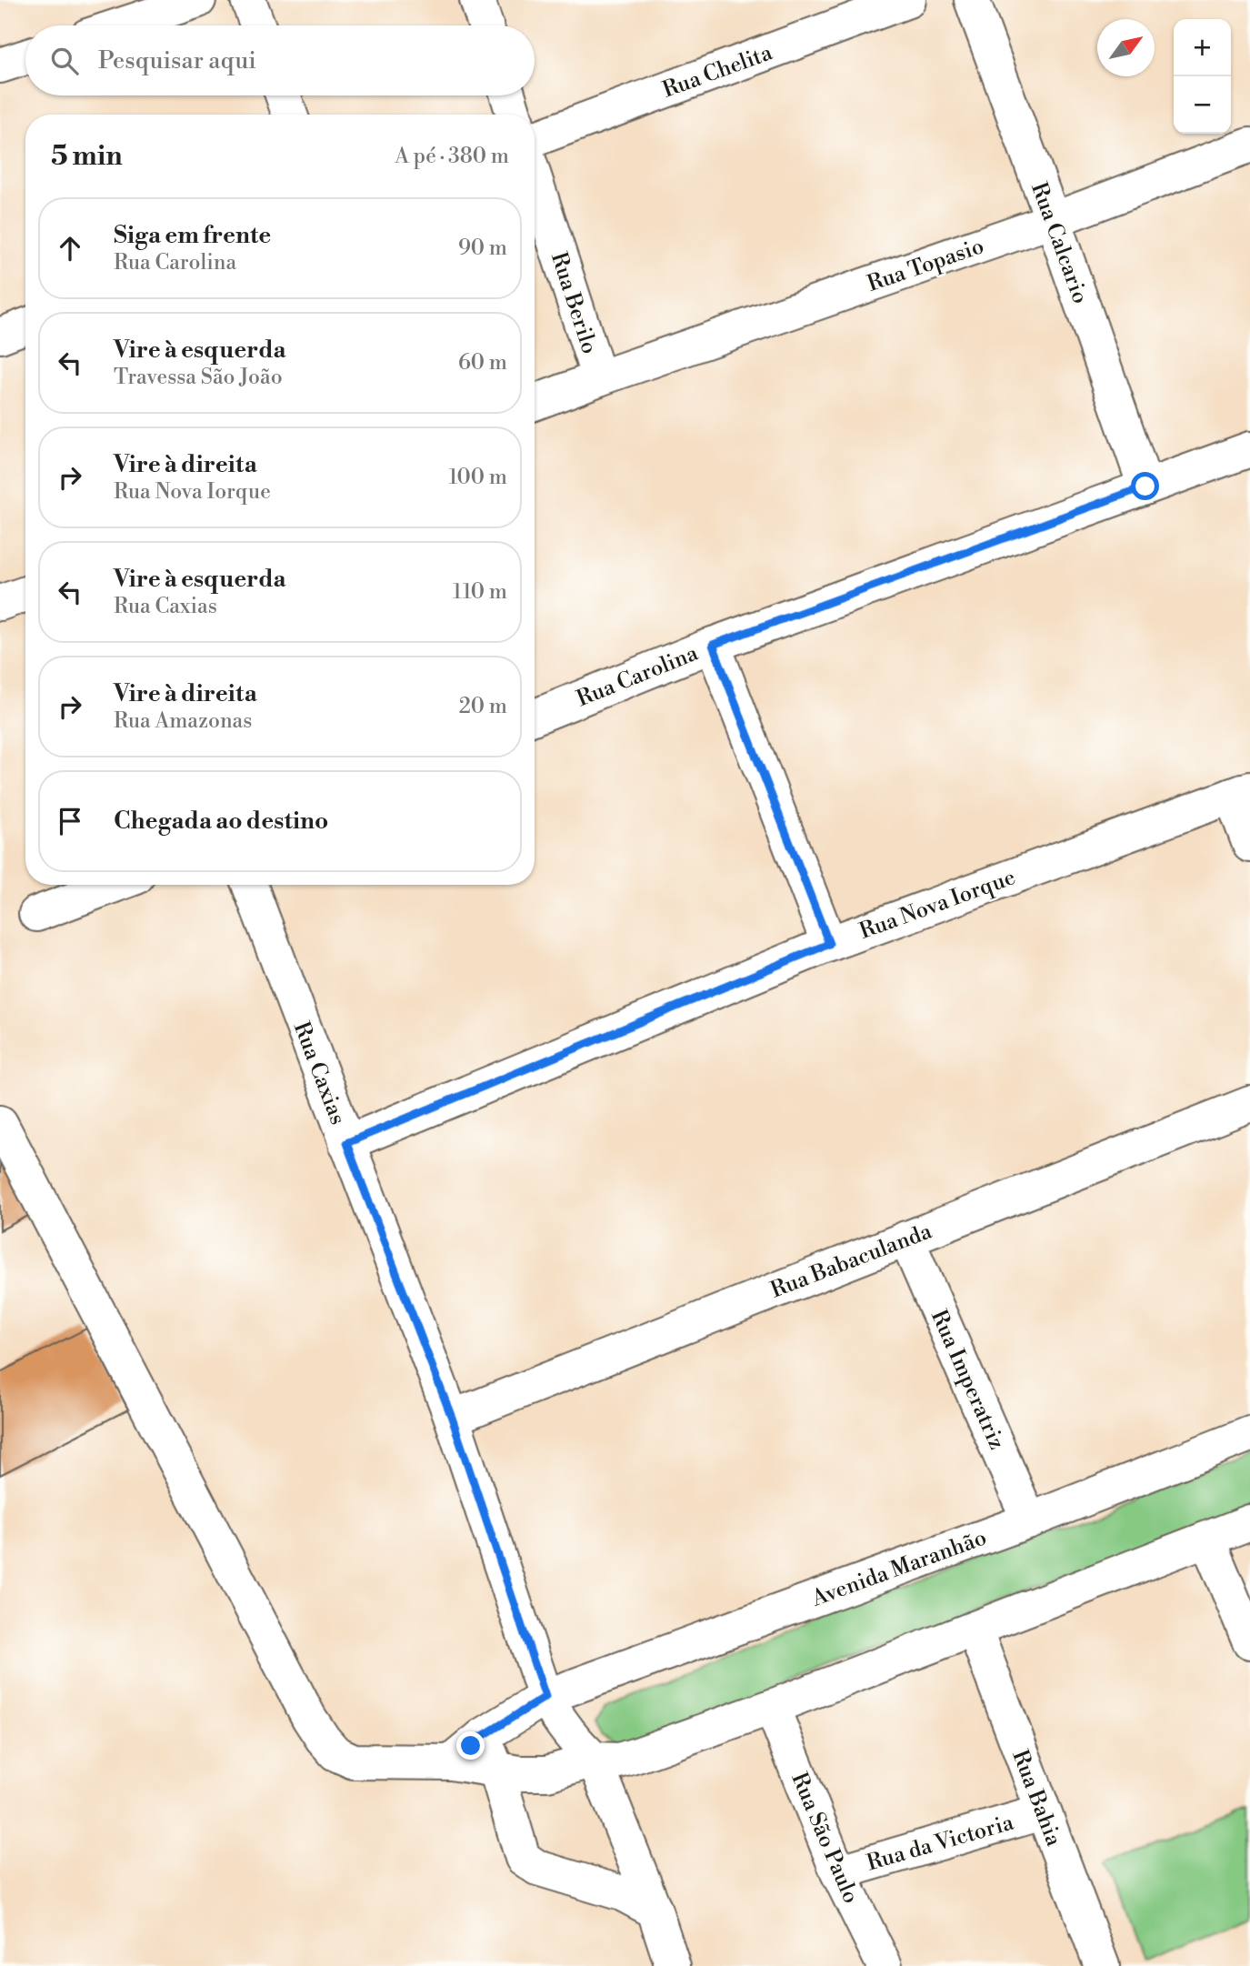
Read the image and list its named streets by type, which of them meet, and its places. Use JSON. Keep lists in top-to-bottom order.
{
  "streets": {
    "street": [
      "Rua Chelita",
      "Rua Calcario",
      "Rua Topasio",
      "Rua Berilo",
      "Rua Carolina",
      "Rua Nova Iorque",
      "Rua Caxias",
      "Rua Babaculanda",
      "Rua Imperatriz",
      "Avenida Maranhão",
      "Rua Bahia",
      "Rua São Paulo",
      "Rua da Victoria"
    ]
  },
  "crossings": [
    ["Rua Calcario", "Rua Topasio"],
    ["Rua Calcario", "Rua Carolina"],
    ["Rua Topasio", "Rua Berilo"],
    ["Rua Nova Iorque", "Rua Caxias"],
    ["Rua Caxias", "Rua Babaculanda"],
    ["Rua Caxias", "Avenida Maranhão"],
    ["Rua Babaculanda", "Rua Imperatriz"],
    ["Rua Imperatriz", "Avenida Maranhão"],
    ["Rua Bahia", "Rua da Victoria"],
    ["Rua São Paulo", "Rua da Victoria"]
  ],
  "north": "top right",
  "page": {
    "map_buttons": ["+", "−"],
    "search": "Pesquisar aqui",
    "heading": ["5 min", "A pé · 380 m"],
    "list": [
      ["Siga em frente", "Rua Carolina", "90 m"],
      ["Vire à esquerda", "Travessa São João", "60 m"],
      ["Vire à direita", "Rua Nova Iorque", "100 m"],
      ["Vire à esquerda", "Rua Caxias", "110 m"],
      ["Vire à direita", "Rua Amazonas", "20 m"],
      "Chegada ao destino"
    ]
  }
}
